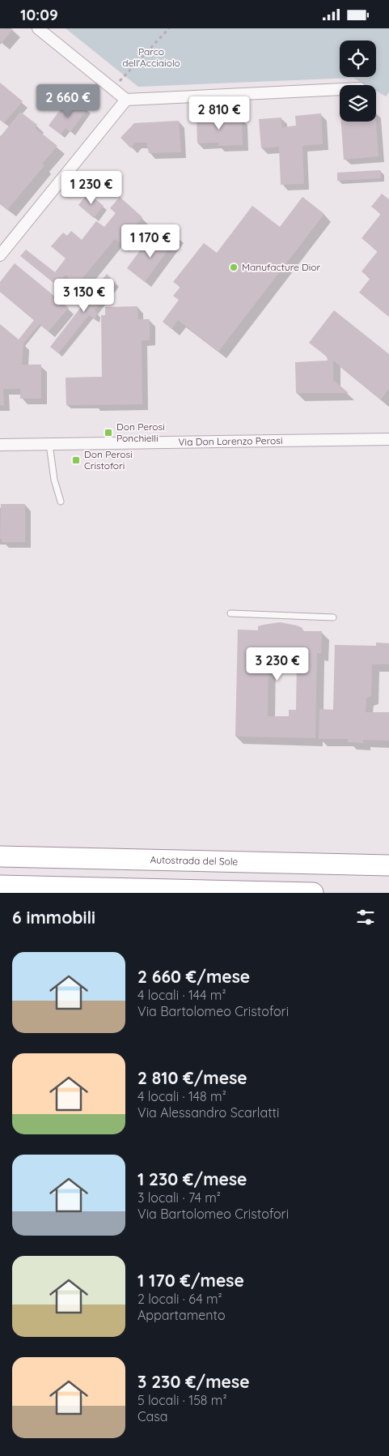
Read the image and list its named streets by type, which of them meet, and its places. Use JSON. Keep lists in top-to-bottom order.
{
  "streets": {
    "highway": ["Autostrada del Sole"],
    "street": ["Via Don Lorenzo Perosi"]
  },
  "parks": ["Parco dell'Acciaiolo"],
  "places": {
    "other": ["Manufacture Dior"],
    "transit": ["Don Perosi Ponchielli", "Don Perosi Cristofori"]
  },
  "page": {
    "status": "10:09",
    "price": [
      "2 660 €",
      "2 810 €",
      "1 230 €",
      "1 170 €",
      "3 130 €",
      "3 230 €"
    ],
    "heading": "6 immobili",
    "list": [
      {
        "name": "2 660 €/mese",
        "note": "4 locali · 144 m² · Via Bartolomeo Cristofori"
      },
      {
        "name": "2 810 €/mese",
        "note": "4 locali · 148 m² · Via Alessandro Scarlatti"
      },
      {
        "name": "1 230 €/mese",
        "note": "3 locali · 74 m² · Via Bartolomeo Cristofori"
      },
      {
        "name": "1 170 €/mese",
        "note": "2 locali · 64 m² · Appartamento"
      },
      {
        "name": "3 230 €/mese",
        "note": "5 locali · 158 m² · Casa"
      }
    ]
  }
}
